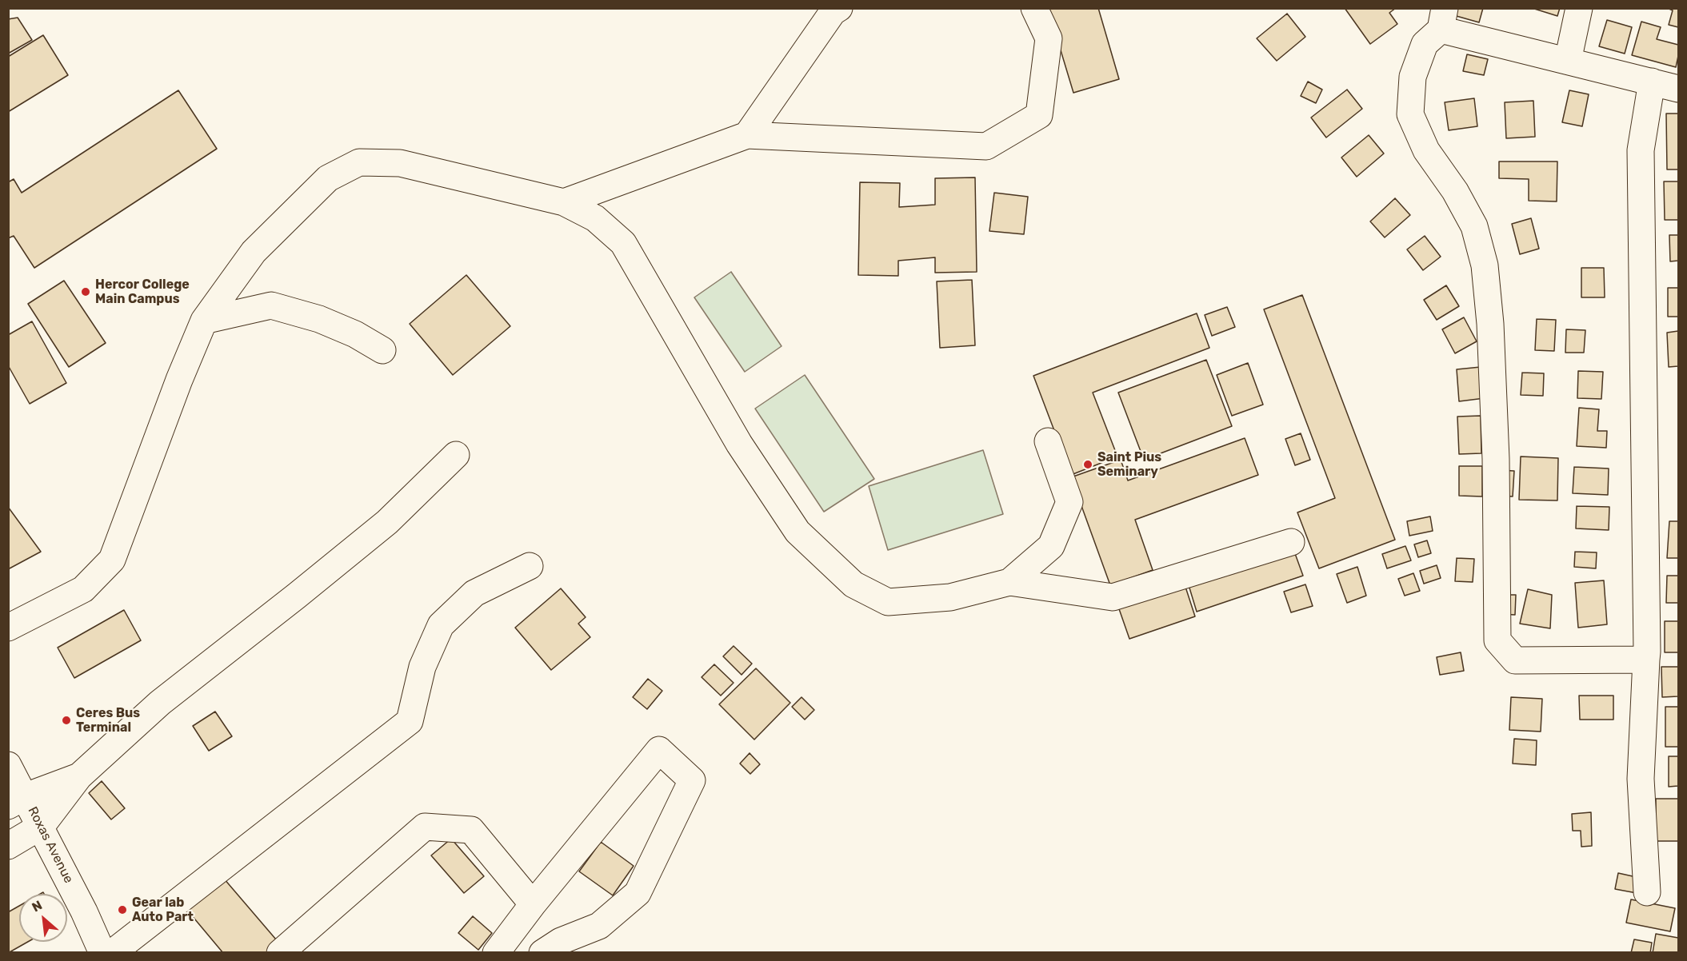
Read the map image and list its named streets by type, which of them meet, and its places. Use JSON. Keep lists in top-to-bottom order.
{
  "streets": {
    "main road": ["Roxas Avenue"]
  },
  "places": [
    "Hercor College Main Campus",
    "Saint Pius Seminary",
    "Ceres Bus Terminal",
    "Gear lab Auto Part"
  ],
  "north": "top left"
}
